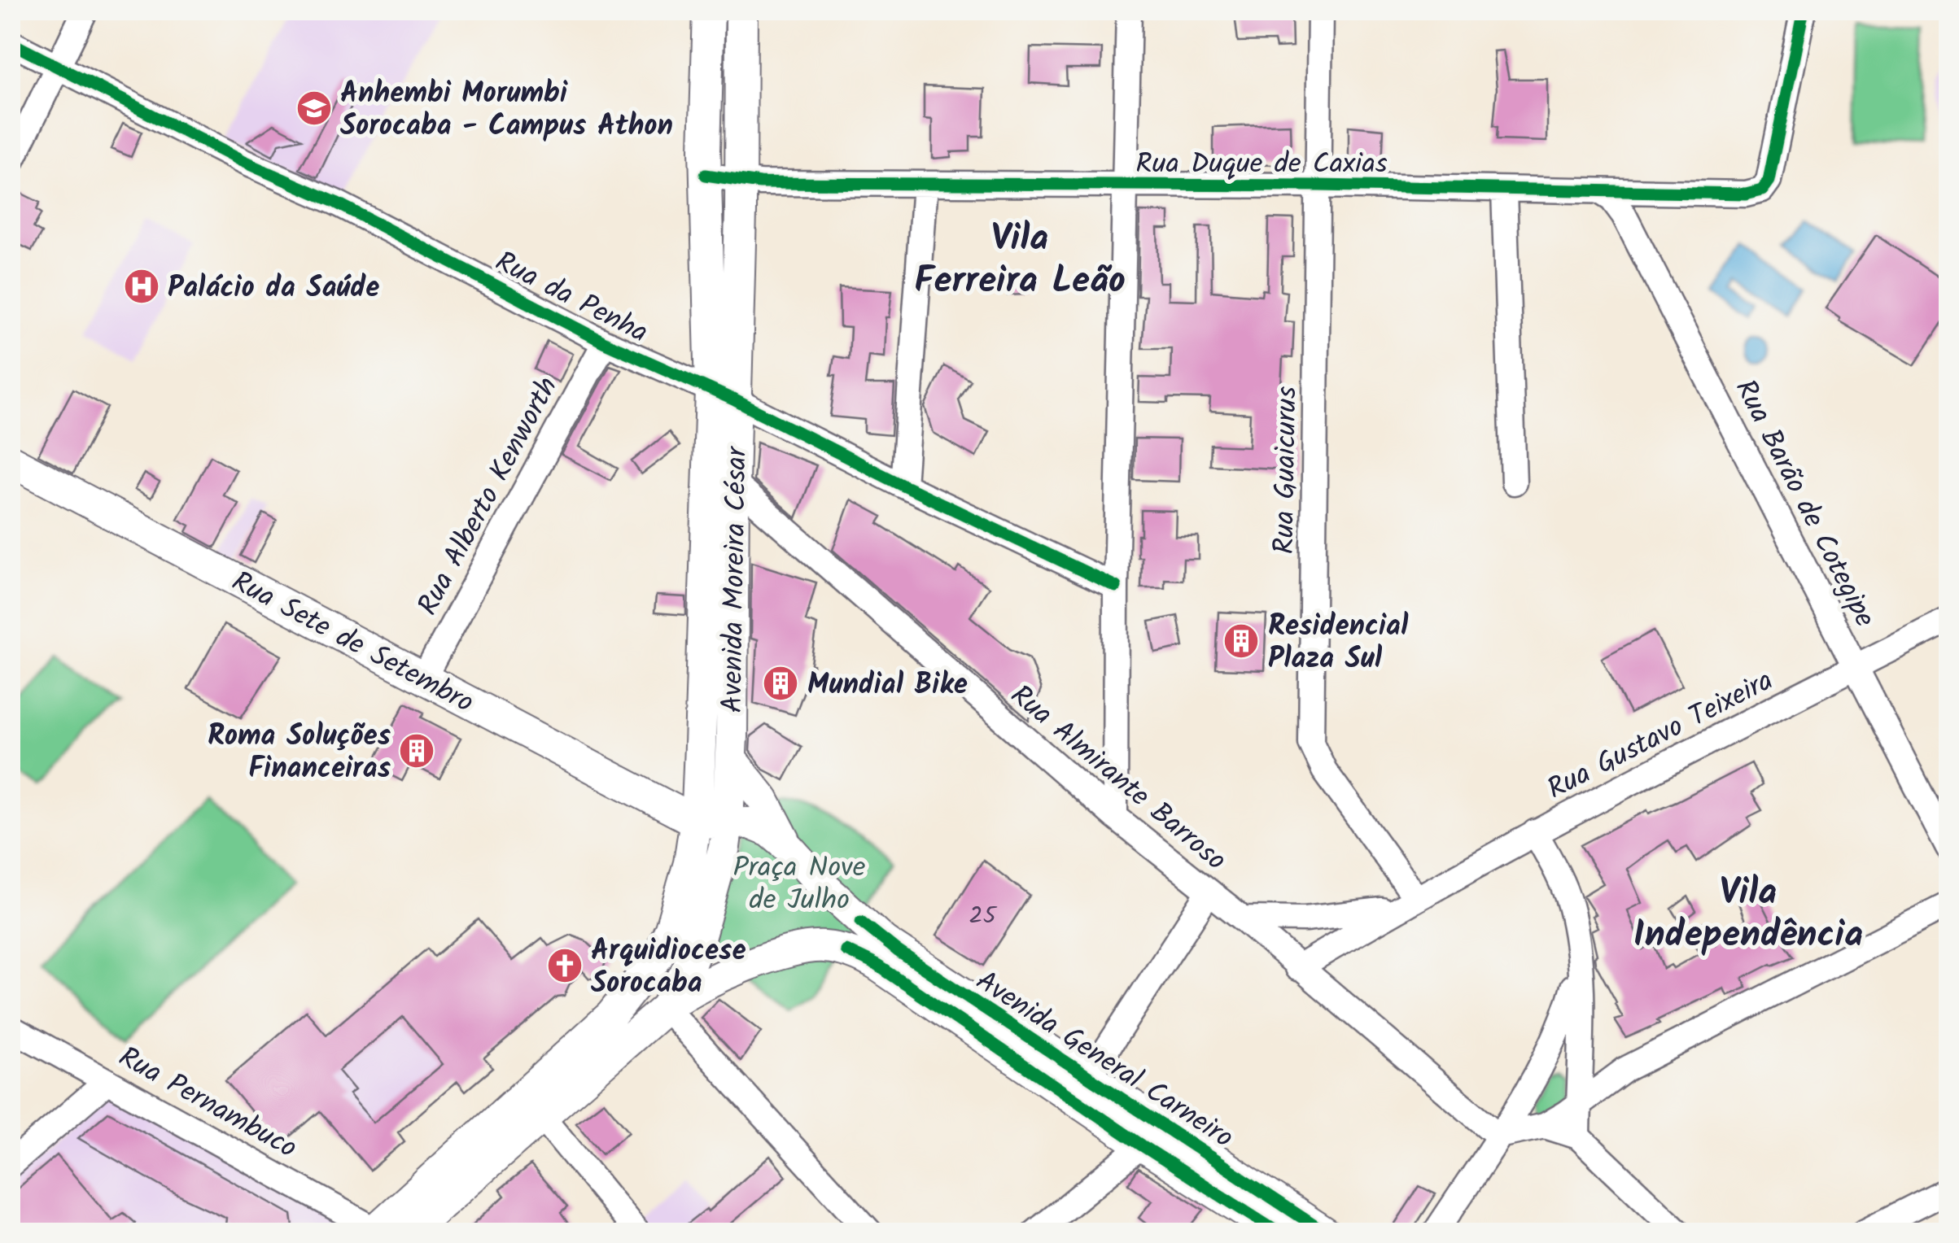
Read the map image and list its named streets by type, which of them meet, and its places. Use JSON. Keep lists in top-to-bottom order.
{
  "streets": {
    "main road": ["Avenida Moreira César", "Rua Sete de Setembro", "Avenida General Carneiro"],
    "street": [
      "Rua Duque de Caxias",
      "Rua da Penha",
      "Rua Guaicurus",
      "Rua Alberto Kenworth",
      "Rua Barão de Cotegipe",
      "Rua Gustavo Teixeira",
      "Rua Almirante Barroso",
      "Rua Pernambuco"
    ]
  },
  "crossings": [
    ["Rua Duque de Caxias", "Rua Guaicurus"],
    ["Rua Duque de Caxias", "Rua Barão de Cotegipe"],
    ["Rua Duque de Caxias", "Avenida Moreira César"],
    ["Rua da Penha", "Rua Alberto Kenworth"],
    ["Rua da Penha", "Avenida Moreira César"],
    ["Rua Guaicurus", "Rua Gustavo Teixeira"],
    ["Rua Alberto Kenworth", "Rua Sete de Setembro"],
    ["Rua Barão de Cotegipe", "Rua Gustavo Teixeira"],
    ["Avenida Moreira César", "Rua Sete de Setembro"],
    ["Avenida Moreira César", "Rua Almirante Barroso"],
    ["Rua Gustavo Teixeira", "Rua Almirante Barroso"]
  ],
  "districts": ["Vila Ferreira Leão", "Vila Independência"],
  "parks": ["Praça Nove de Julho"],
  "places": {
    "school or university": ["Anhembi Morumbi Sorocaba - Campus Athon"],
    "hospital": ["Palácio da Saúde"],
    "building": ["Residencial Plaza Sul", "Mundial Bike", "Roma Soluções Financeiras"],
    "church": ["Arquidiocese Sorocaba"]
  },
  "house_numbers": ["25"]
}
